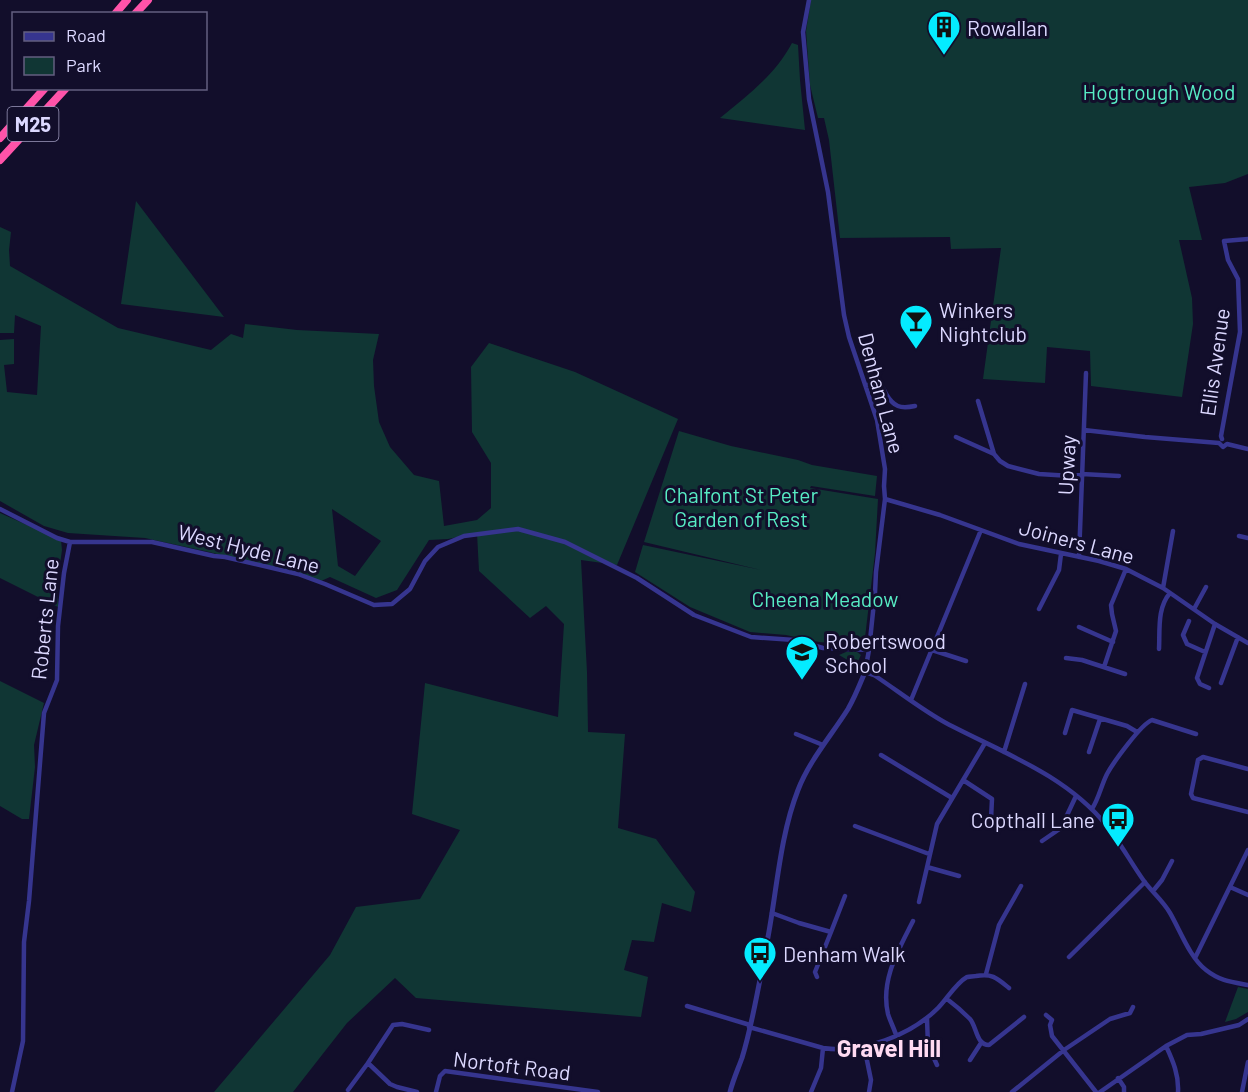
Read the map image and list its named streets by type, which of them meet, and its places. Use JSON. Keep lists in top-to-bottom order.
{
  "streets": {
    "highway": ["M25"],
    "street": [
      "Ellis Avenue",
      "Denham Lane",
      "Upway",
      "Joiners Lane",
      "West Hyde Lane",
      "Roberts Lane",
      "Nortoft Road"
    ]
  },
  "crossings": [
    ["Denham Lane", "Joiners Lane"],
    ["Denham Lane", "West Hyde Lane"],
    ["Upway", "Joiners Lane"],
    ["West Hyde Lane", "Roberts Lane"]
  ],
  "districts": ["Gravel Hill"],
  "parks": ["Hogtrough Wood", "Chalfont St Peter Garden of Rest", "Cheena Meadow"],
  "places": {
    "building": ["Rowallan"],
    "bar": ["Winkers Nightclub"],
    "school or university": ["Robertswood School"],
    "bus stop": ["Copthall Lane", "Denham Walk"]
  },
  "legend": ["Road", "Park"]
}
